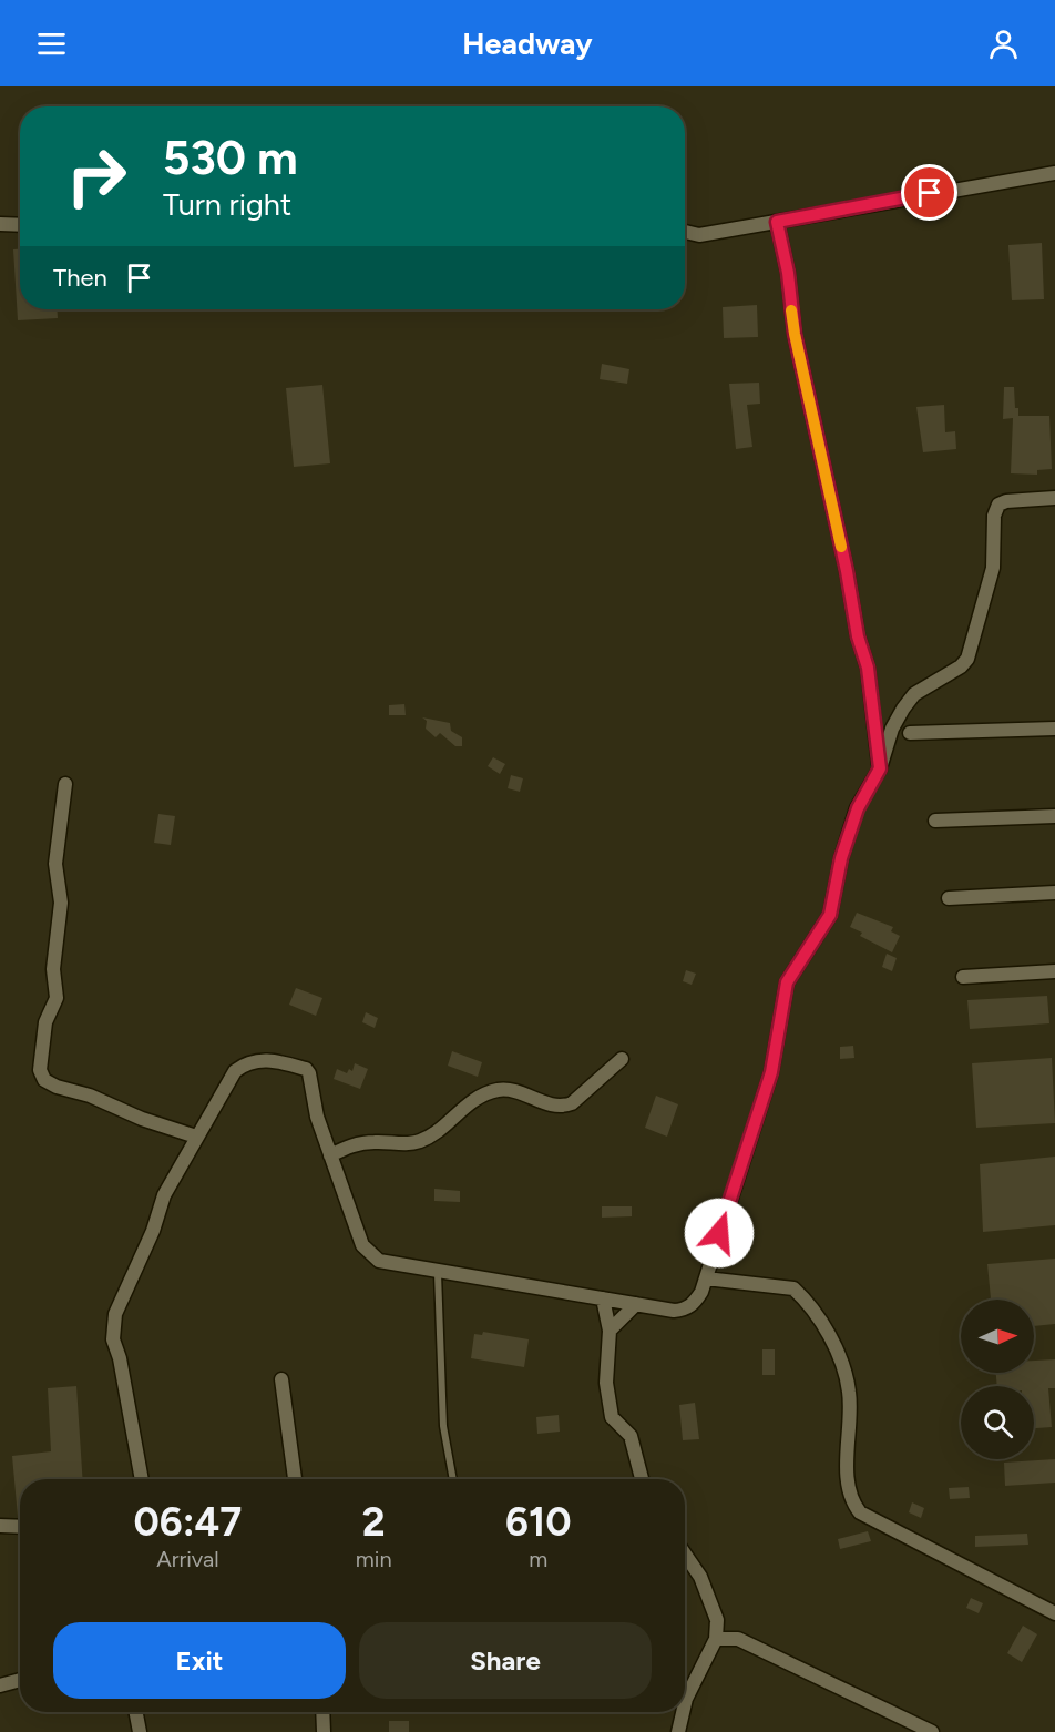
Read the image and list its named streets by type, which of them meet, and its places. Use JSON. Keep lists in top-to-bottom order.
{
  "north": "right",
  "page": {
    "header": "Headway",
    "turn": ["530 m", "Turn right"],
    "then": "Then",
    "eta": [
      "06:47",
      "Arrival",
      "2",
      "min",
      "610",
      "m"
    ],
    "buttons": ["Exit", "Share"]
  }
}
